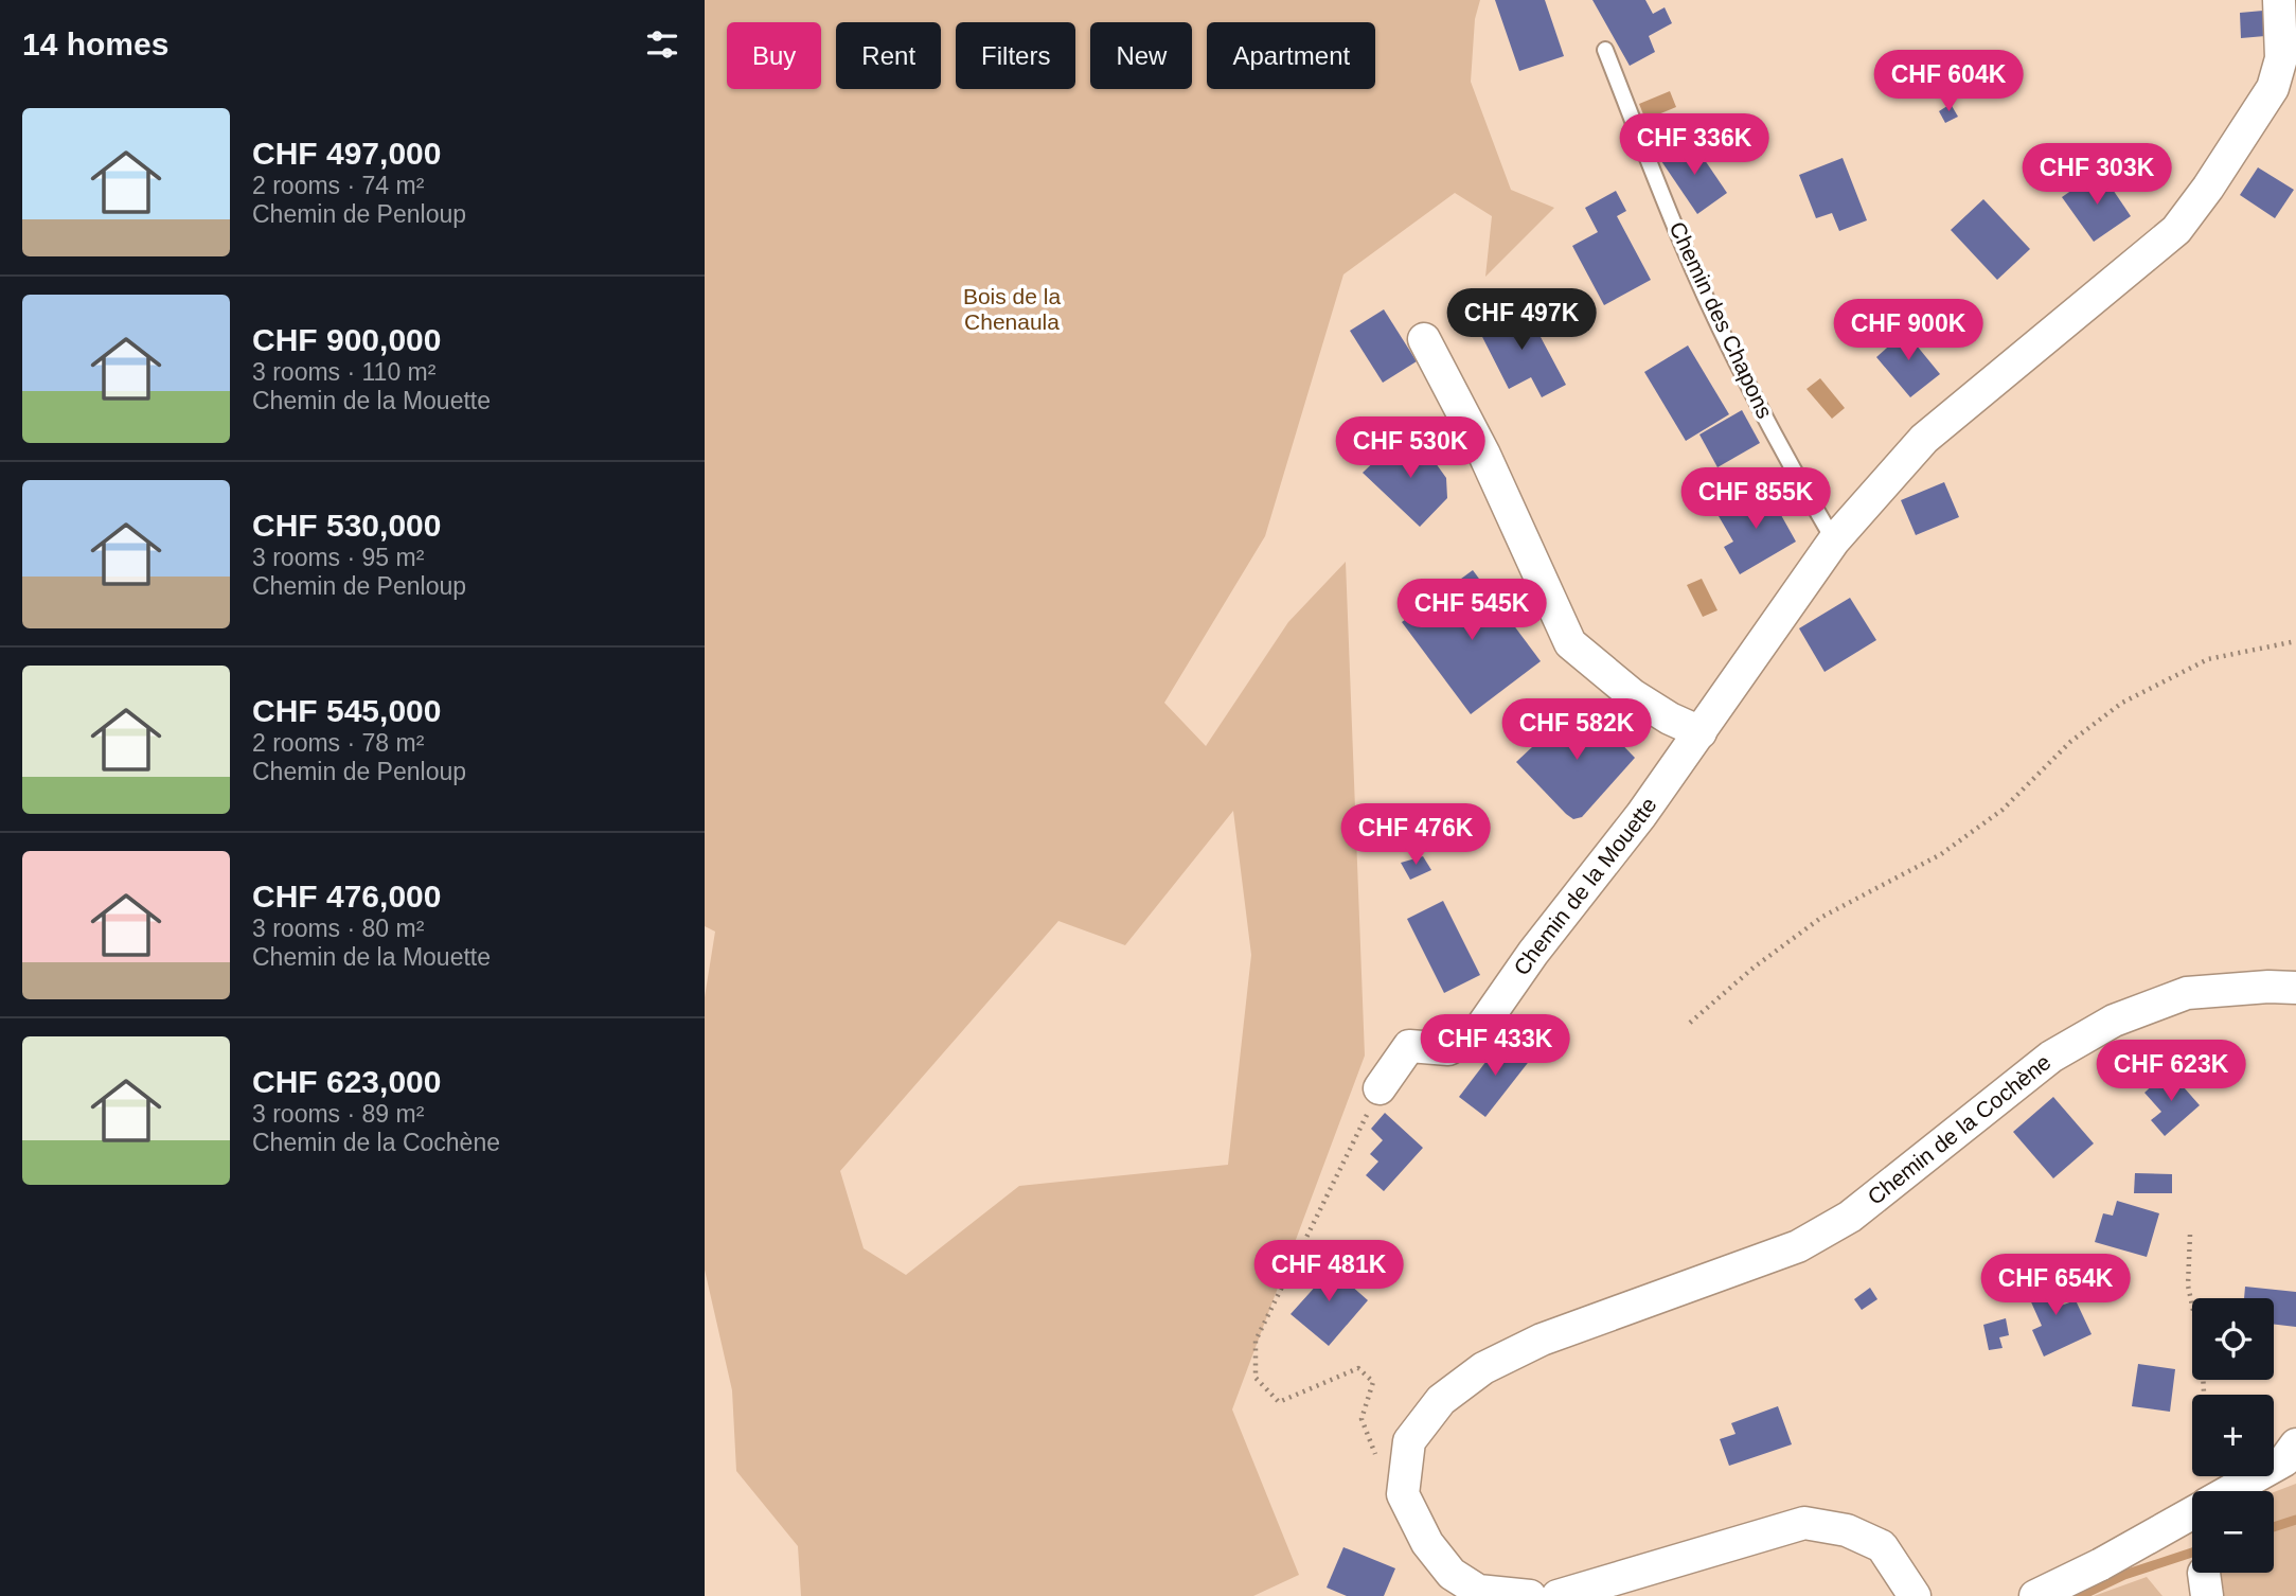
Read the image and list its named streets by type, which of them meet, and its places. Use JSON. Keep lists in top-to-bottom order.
{
  "streets": {
    "street": ["Chemin de la Mouette", "Chemin de la Cochène"],
    "lane": ["Chemin des Chapons"]
  },
  "crossings": [
    ["Chemin des Chapons", "Chemin de la Mouette"]
  ],
  "parks": ["Bois de la Chenaula"],
  "page": {
    "heading": "14 homes",
    "chip": [
      "Buy",
      "Rent",
      "Filters",
      "New",
      "Apartment"
    ],
    "price": [
      "CHF 604K",
      "CHF 336K",
      "CHF 303K",
      "CHF 497K",
      "CHF 900K",
      "CHF 530K",
      "CHF 855K",
      "CHF 545K",
      "CHF 582K",
      "CHF 476K",
      "CHF 433K",
      "CHF 623K",
      "CHF 481K",
      "CHF 654K"
    ],
    "list": [
      {
        "name": "CHF 497,000",
        "note": "2 rooms · 74 m² · Chemin de Penloup"
      },
      {
        "name": "CHF 900,000",
        "note": "3 rooms · 110 m² · Chemin de la Mouette"
      },
      {
        "name": "CHF 530,000",
        "note": "3 rooms · 95 m² · Chemin de Penloup"
      },
      {
        "name": "CHF 545,000",
        "note": "2 rooms · 78 m² · Chemin de Penloup"
      },
      {
        "name": "CHF 476,000",
        "note": "3 rooms · 80 m² · Chemin de la Mouette"
      },
      {
        "name": "CHF 623,000",
        "note": "3 rooms · 89 m² · Chemin de la Cochène"
      }
    ],
    "map_buttons": ["+", "−"]
  }
}
